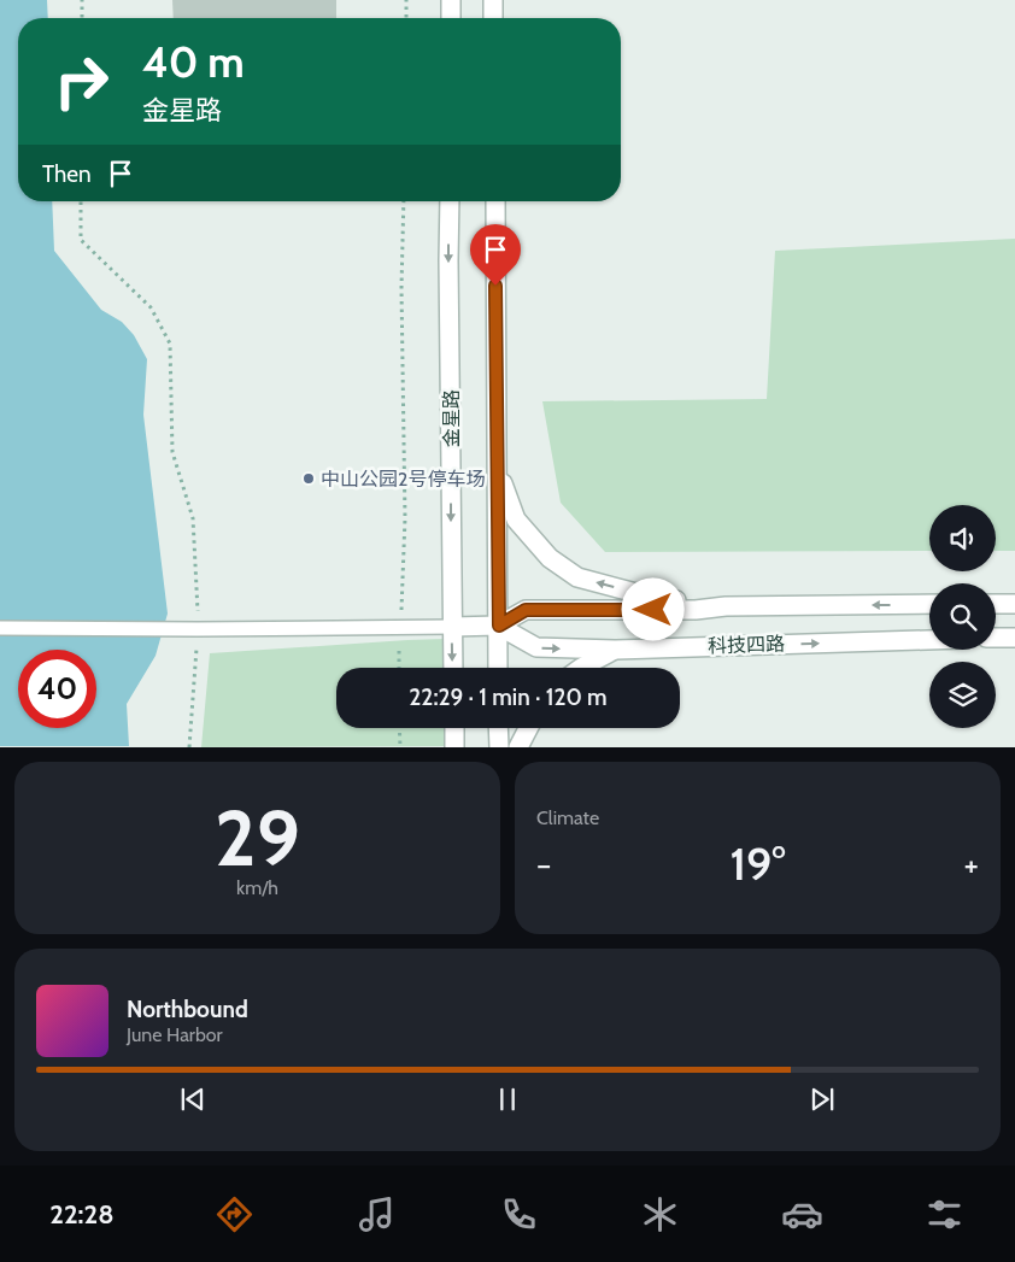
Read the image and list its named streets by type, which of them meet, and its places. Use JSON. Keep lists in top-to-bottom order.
{
  "streets": {
    "street": ["金星路", "科技四路"]
  },
  "crossings": [
    ["金星路", "科技四路"]
  ],
  "places": ["中山公园2号停车场"],
  "page": {
    "turn": ["40 m", "金星路"],
    "then": "Then",
    "limit": "40",
    "trip": "22:29 · 1 min · 120 m",
    "tile": [
      ["29", "km/h"],
      "Climate"
    ],
    "heat": ["−", "19°", "+"],
    "song": ["Northbound", "June Harbor"],
    "tabs": "22:28"
  }
}
